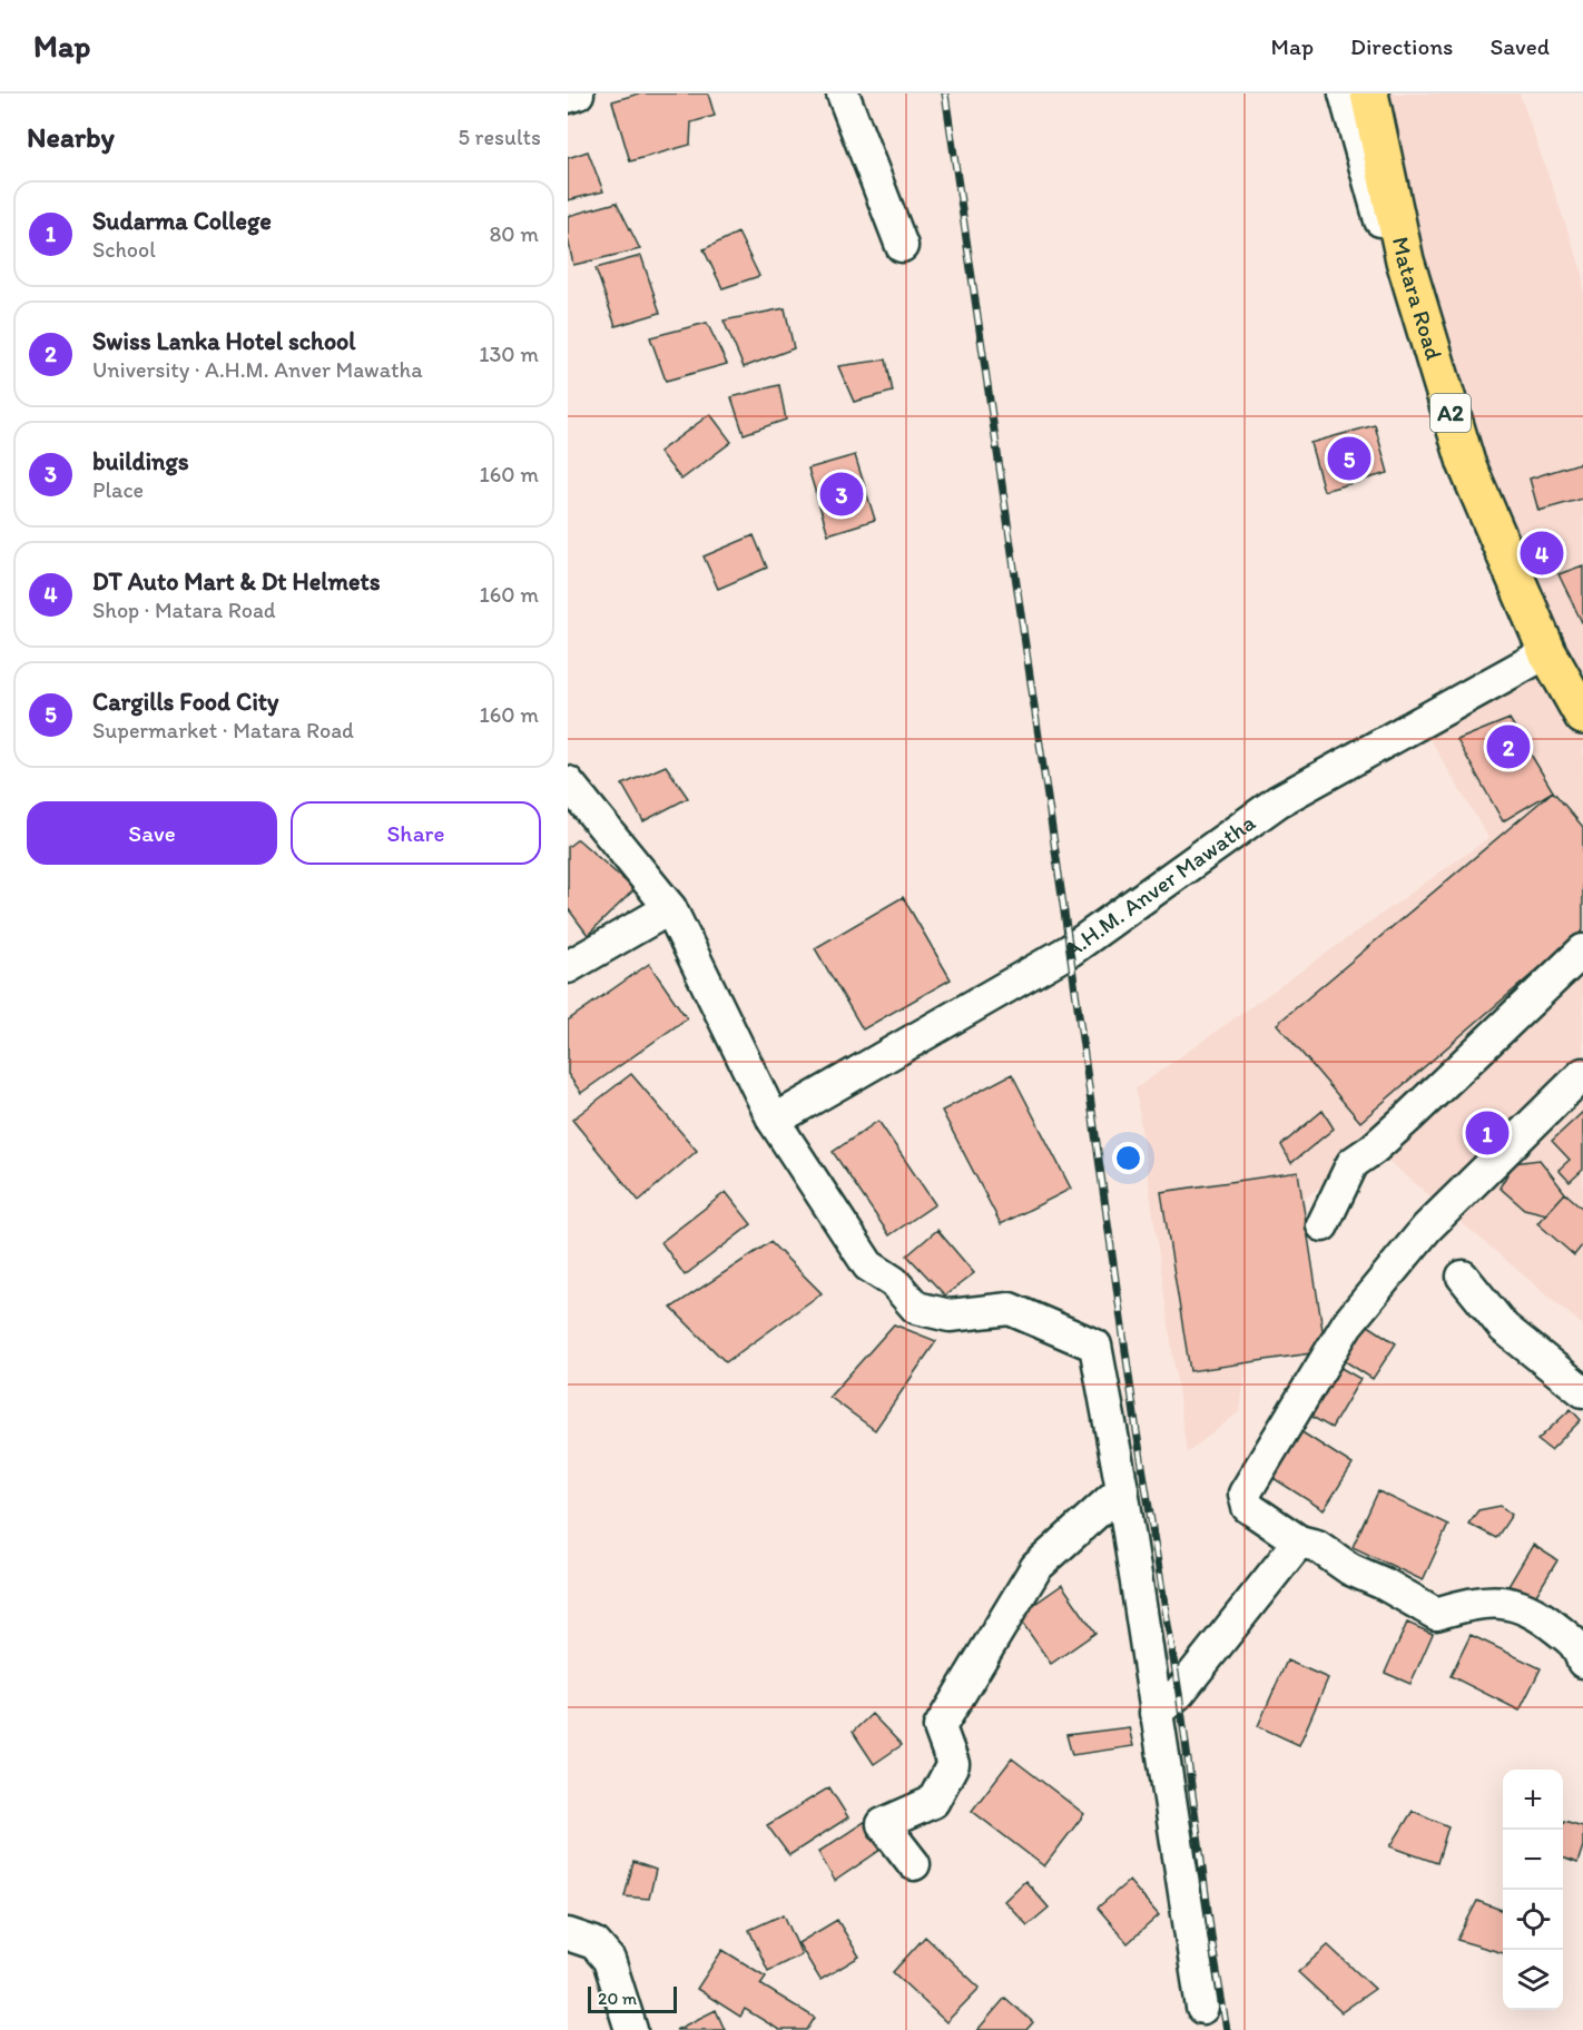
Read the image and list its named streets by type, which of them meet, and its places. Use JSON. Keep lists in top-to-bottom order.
{
  "streets": {
    "highway": ["Matara Road", "A2"],
    "street": ["A.H.M. Anver Mawatha"]
  },
  "crossings": [
    ["Matara Road", "A.H.M. Anver Mawatha"]
  ],
  "scale_bar": "20 m",
  "page": {
    "header": "Map",
    "nav": ["Map", "Directions", "Saved"],
    "heading": ["Nearby", "5 results"],
    "list": [
      {
        "mark": "1",
        "name": "Sudarma College",
        "note": "School",
        "value": "80 m"
      },
      {
        "mark": "2",
        "name": "Swiss Lanka Hotel school",
        "note": "University · A.H.M. Anver Mawatha",
        "value": "130 m"
      },
      {
        "mark": "3",
        "name": "buildings",
        "note": "Place",
        "value": "160 m"
      },
      {
        "mark": "4",
        "name": "DT Auto Mart & Dt Helmets",
        "note": "Shop · Matara Road",
        "value": "160 m"
      },
      {
        "mark": "5",
        "name": "Cargills Food City",
        "note": "Supermarket · Matara Road",
        "value": "160 m"
      }
    ],
    "pins": [
      "5",
      "3",
      "4",
      "2",
      "1"
    ],
    "buttons": ["Save", "Share"],
    "map_buttons": ["+", "−"],
    "scale": "20 m"
  }
}
